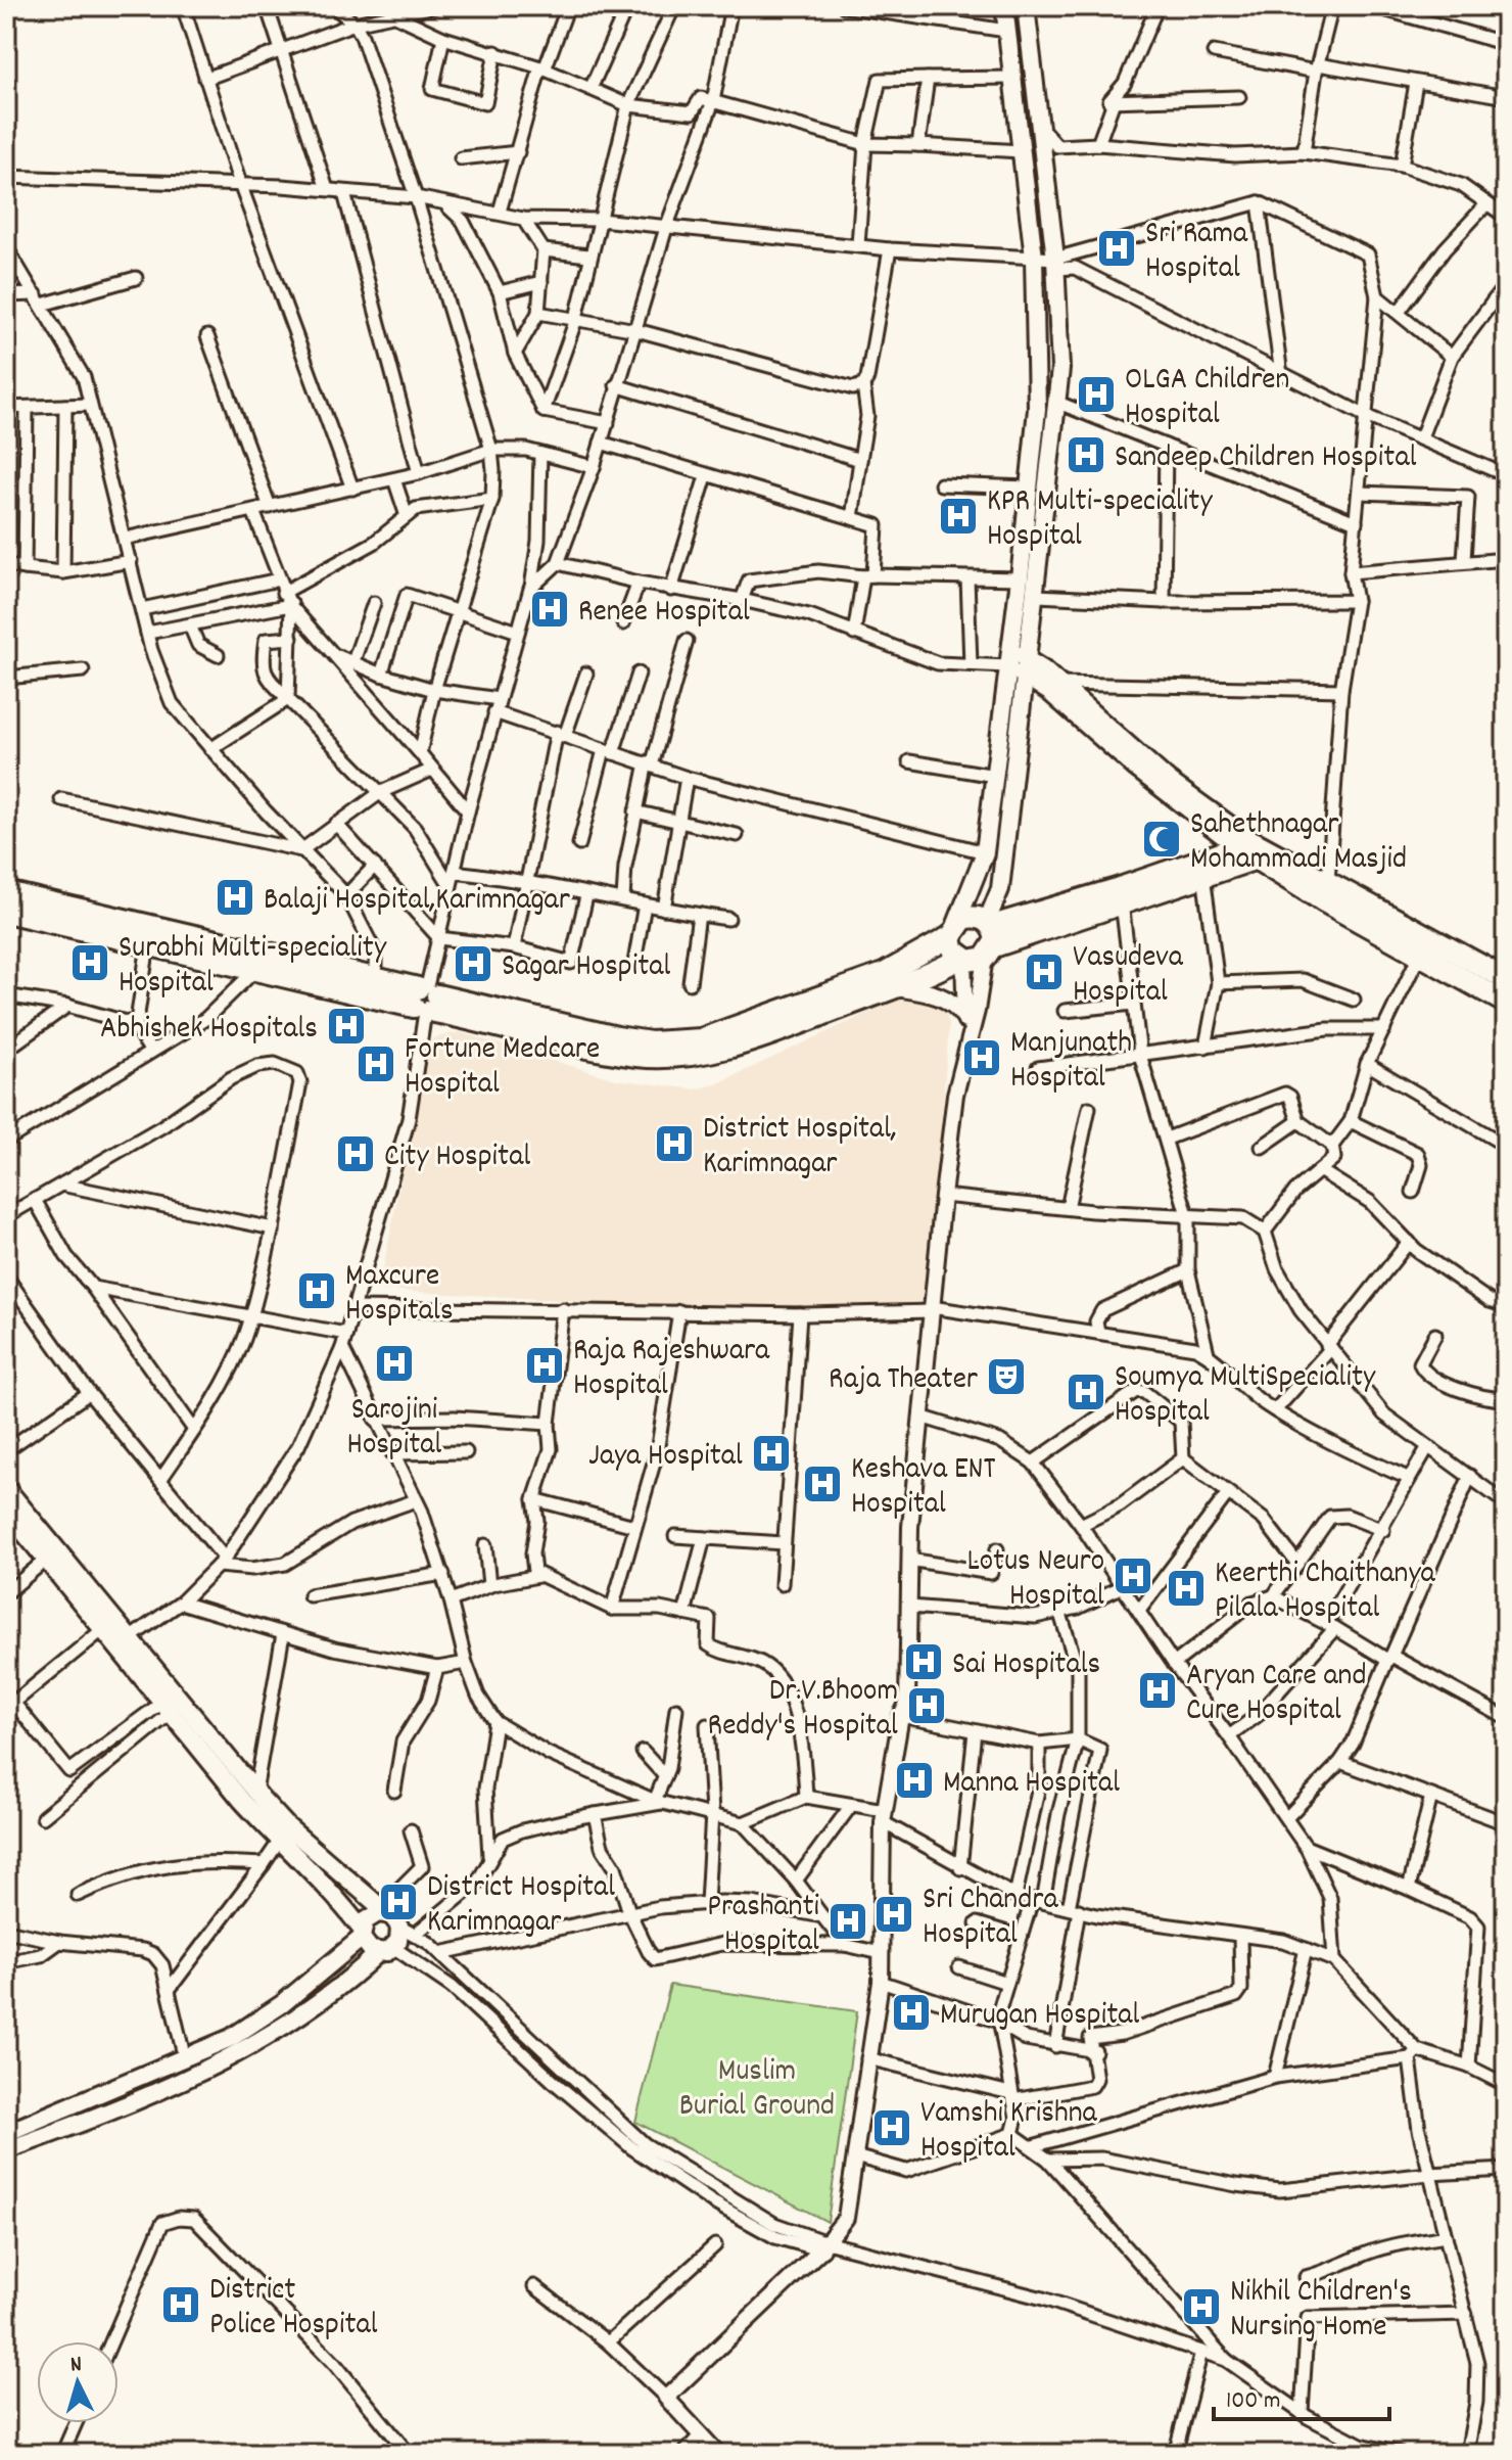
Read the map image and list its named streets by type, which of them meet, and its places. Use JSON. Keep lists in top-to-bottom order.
{
  "parks": ["Muslim Burial Ground"],
  "places": {
    "hospital": [
      "Sri Rama Hospital",
      "OLGA Children Hospital",
      "Sandeep Children Hospital",
      "KPR Multi-speciality Hospital",
      "Renee Hospital",
      "Balaji Hospital,Karimnagar",
      "Surabhi Multi-speciality Hospital",
      "Sagar Hospital",
      "Vasudeva Hospital",
      "Abhishek Hospitals",
      "Manjunath Hospital",
      "Fortune Medcare Hospital",
      "District Hospital, Karimnagar",
      "City Hospital",
      "Maxcure Hospitals",
      "Sarojini Hospital",
      "Raja Rajeshwara Hospital",
      "Soumya MultiSpeciality Hospital",
      "Jaya Hospital",
      "Keshava ENT Hospital",
      "Lotus Neuro Hospital",
      "Keerthi Chaithanya Pilala Hospital",
      "Sai Hospitals",
      "Aryan Care and Cure Hospital",
      "Dr.V.Bhoom Reddy's Hospital",
      "Manna Hospital",
      "District Hospital Karimnagar",
      "Sri Chandra Hospital",
      "Prashanti Hospital",
      "Murugan Hospital",
      "Vamshi Krishna Hospital",
      "District Police Hospital",
      "Nikhil Children's Nursing Home"
    ],
    "mosque": ["Sahethnagar Mohammadi Masjid"],
    "theatre": ["Raja Theater"]
  },
  "scale_bar": "100 m",
  "north": "top"
}
